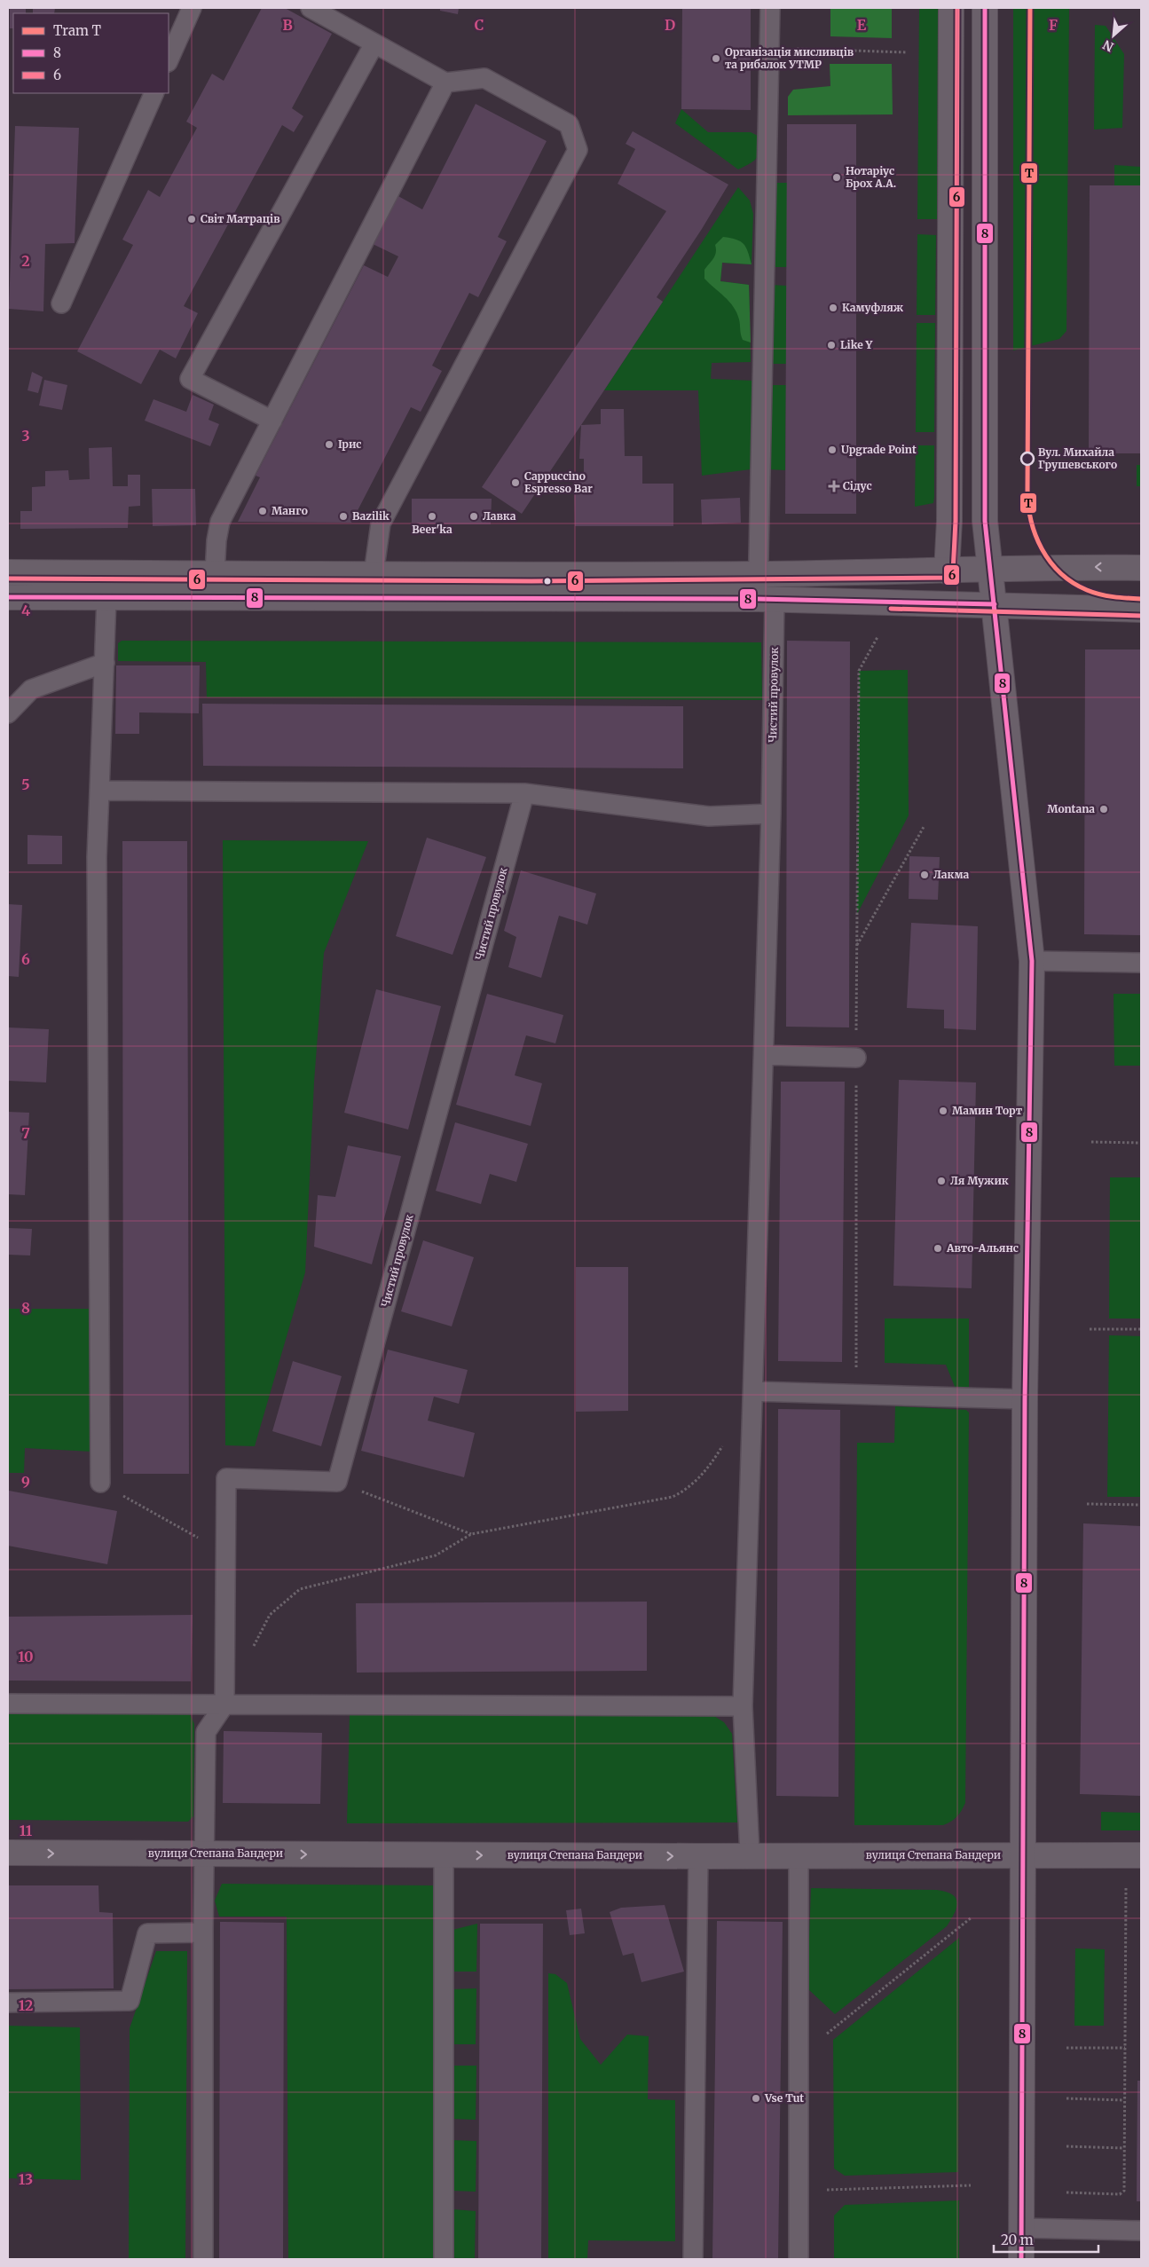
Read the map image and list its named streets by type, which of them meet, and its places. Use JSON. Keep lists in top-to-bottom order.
{
  "streets": {
    "street": ["вулиця Степана Бандери"],
    "lane": ["Чистий провулок"]
  },
  "crossings": [
    ["Чистий провулок", "вулиця Степана Бандери"]
  ],
  "one_way": ["вулиця Степана Бандери"],
  "places": {
    "other": [
      "Організація мисливців та рибалок УТМР",
      "Нотаріус Брох А.А.",
      "Світ Матраців",
      "Камуфляж",
      "Like Y",
      "Ірис",
      "Upgrade Point",
      "Вул. Михайла Грушевського",
      "Cappuccino Espresso Bar",
      "Манго",
      "Bazilik",
      "Beer'ka",
      "Лавка",
      "Montana",
      "Лакма",
      "Мамин Торт",
      "Ля Мужик",
      "Авто-Альянс",
      "Vse Tut"
    ],
    "health": ["Сідус"]
  },
  "lines": ["tram line Т", "transit line 8", "transit line 6"],
  "legend": ["Tram Т", "8", "6"],
  "scale_bar": "20 m",
  "north": "bottom left",
  "grid": {
    "columns": [
      "B",
      "C",
      "D",
      "E",
      "F"
    ],
    "rows": [
      "2",
      "3",
      "4",
      "5",
      "6",
      "7",
      "8",
      "9",
      "10",
      "11",
      "12",
      "13"
    ]
  }
}
